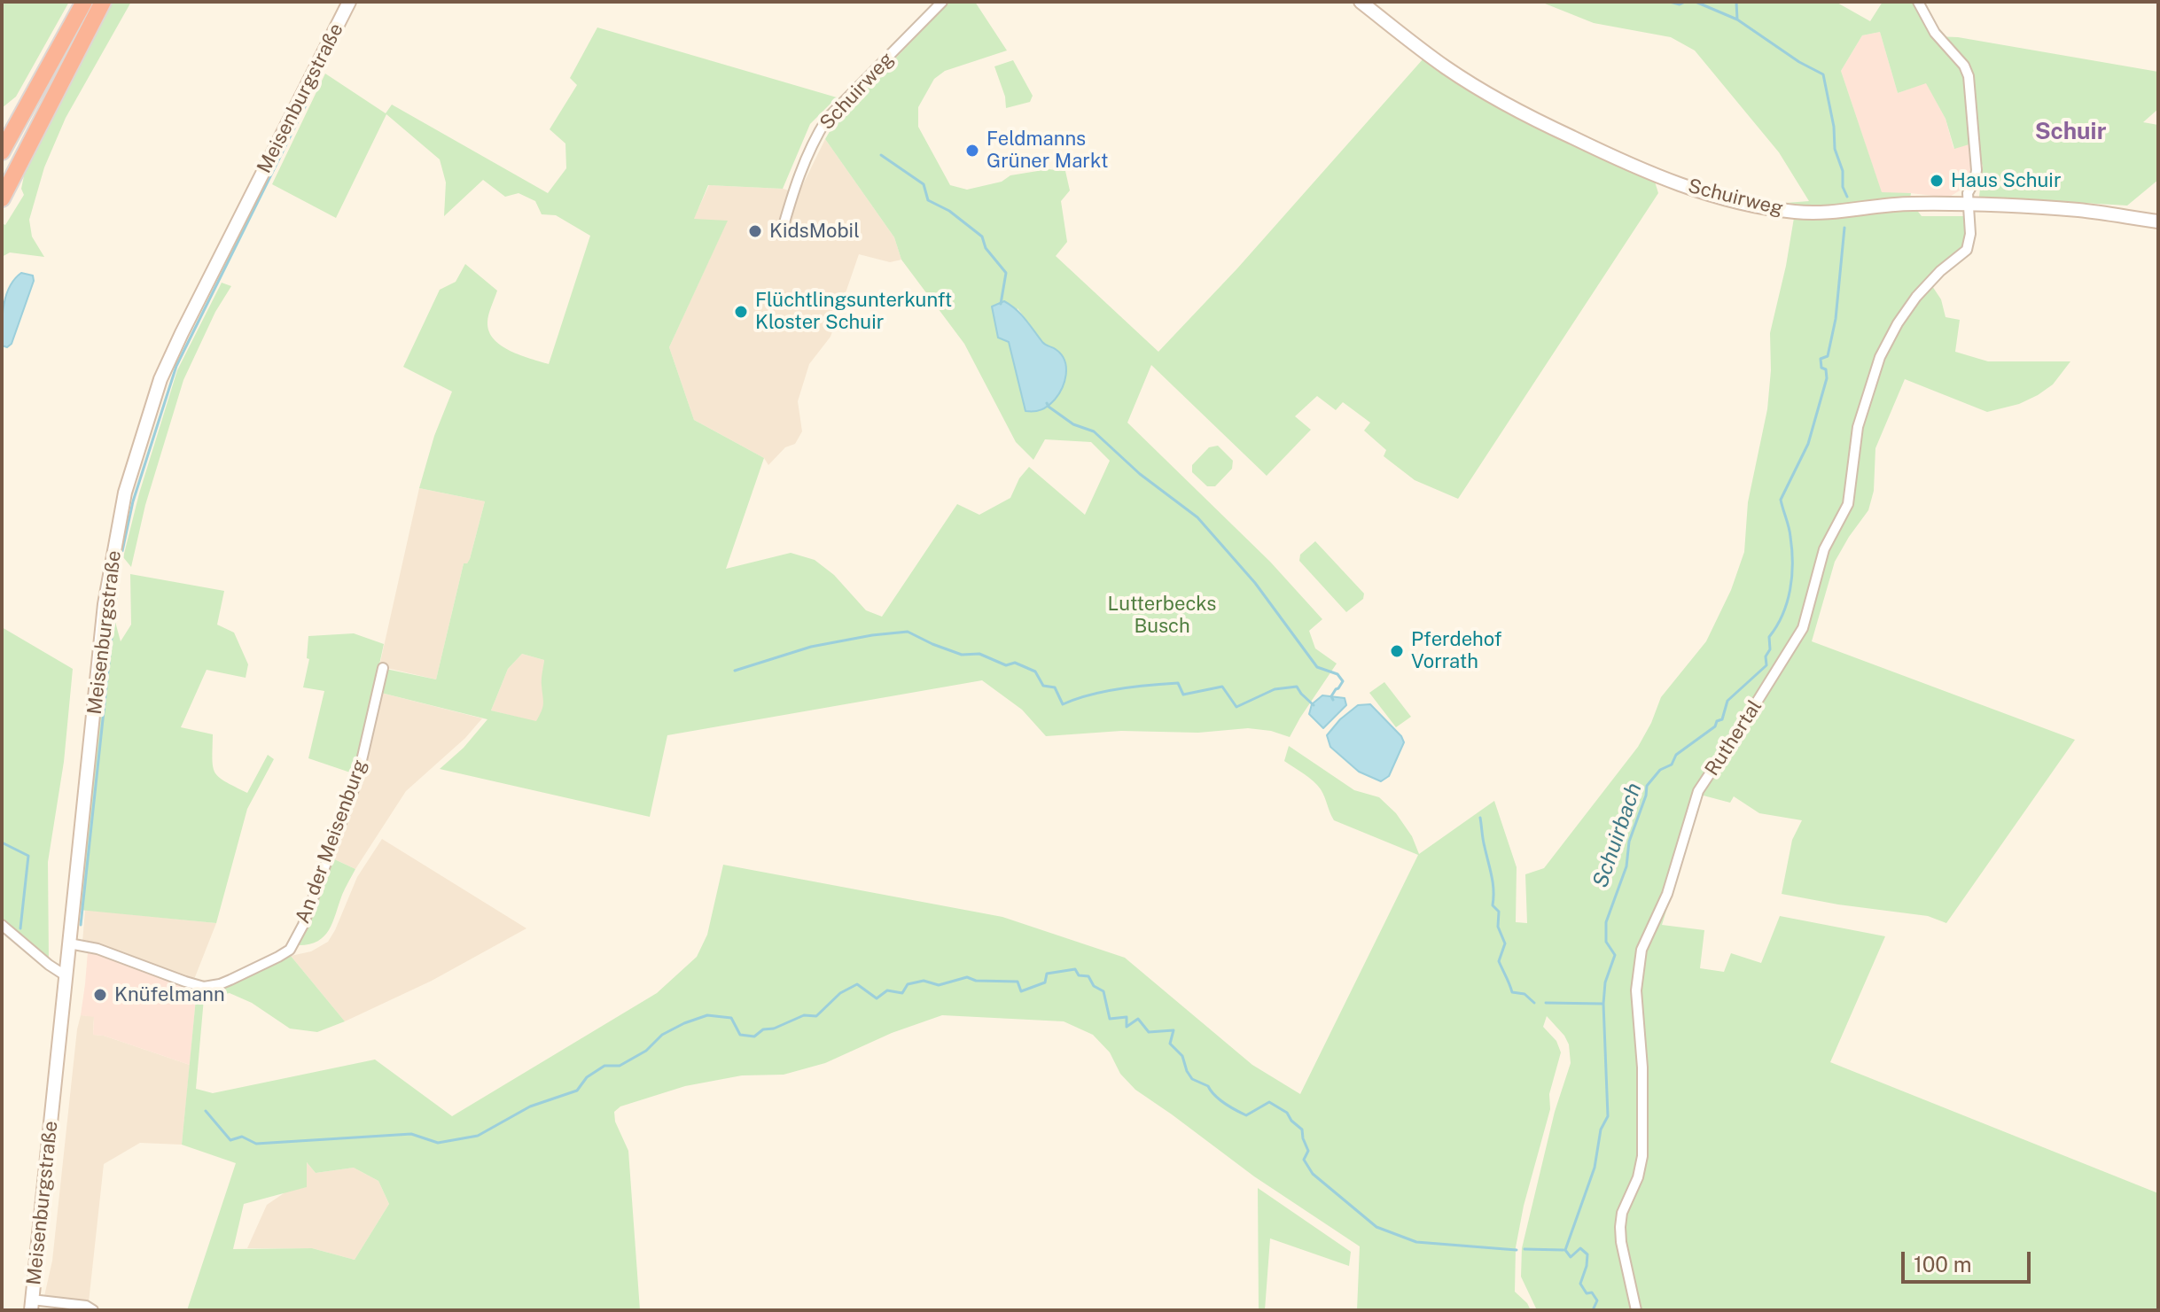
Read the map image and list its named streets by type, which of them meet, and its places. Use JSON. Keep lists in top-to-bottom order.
{
  "streets": {
    "main road": ["Schuirweg", "Meisenburgstraße"],
    "street": ["Ruthertal", "An der Meisenburg"]
  },
  "crossings": [
    ["Schuirweg", "Ruthertal"],
    ["Meisenburgstraße", "An der Meisenburg"]
  ],
  "districts": ["Schuir"],
  "water": ["Schuirbach"],
  "parks": ["Lutterbecks Busch"],
  "places": [
    "Feldmanns Grüner Markt",
    "Haus Schuir",
    "KidsMobil",
    "Flüchtlingsunterkunft Kloster Schuir",
    "Pferdehof Vorrath",
    "Knüfelmann"
  ],
  "scale_bar": "100 m"
}
